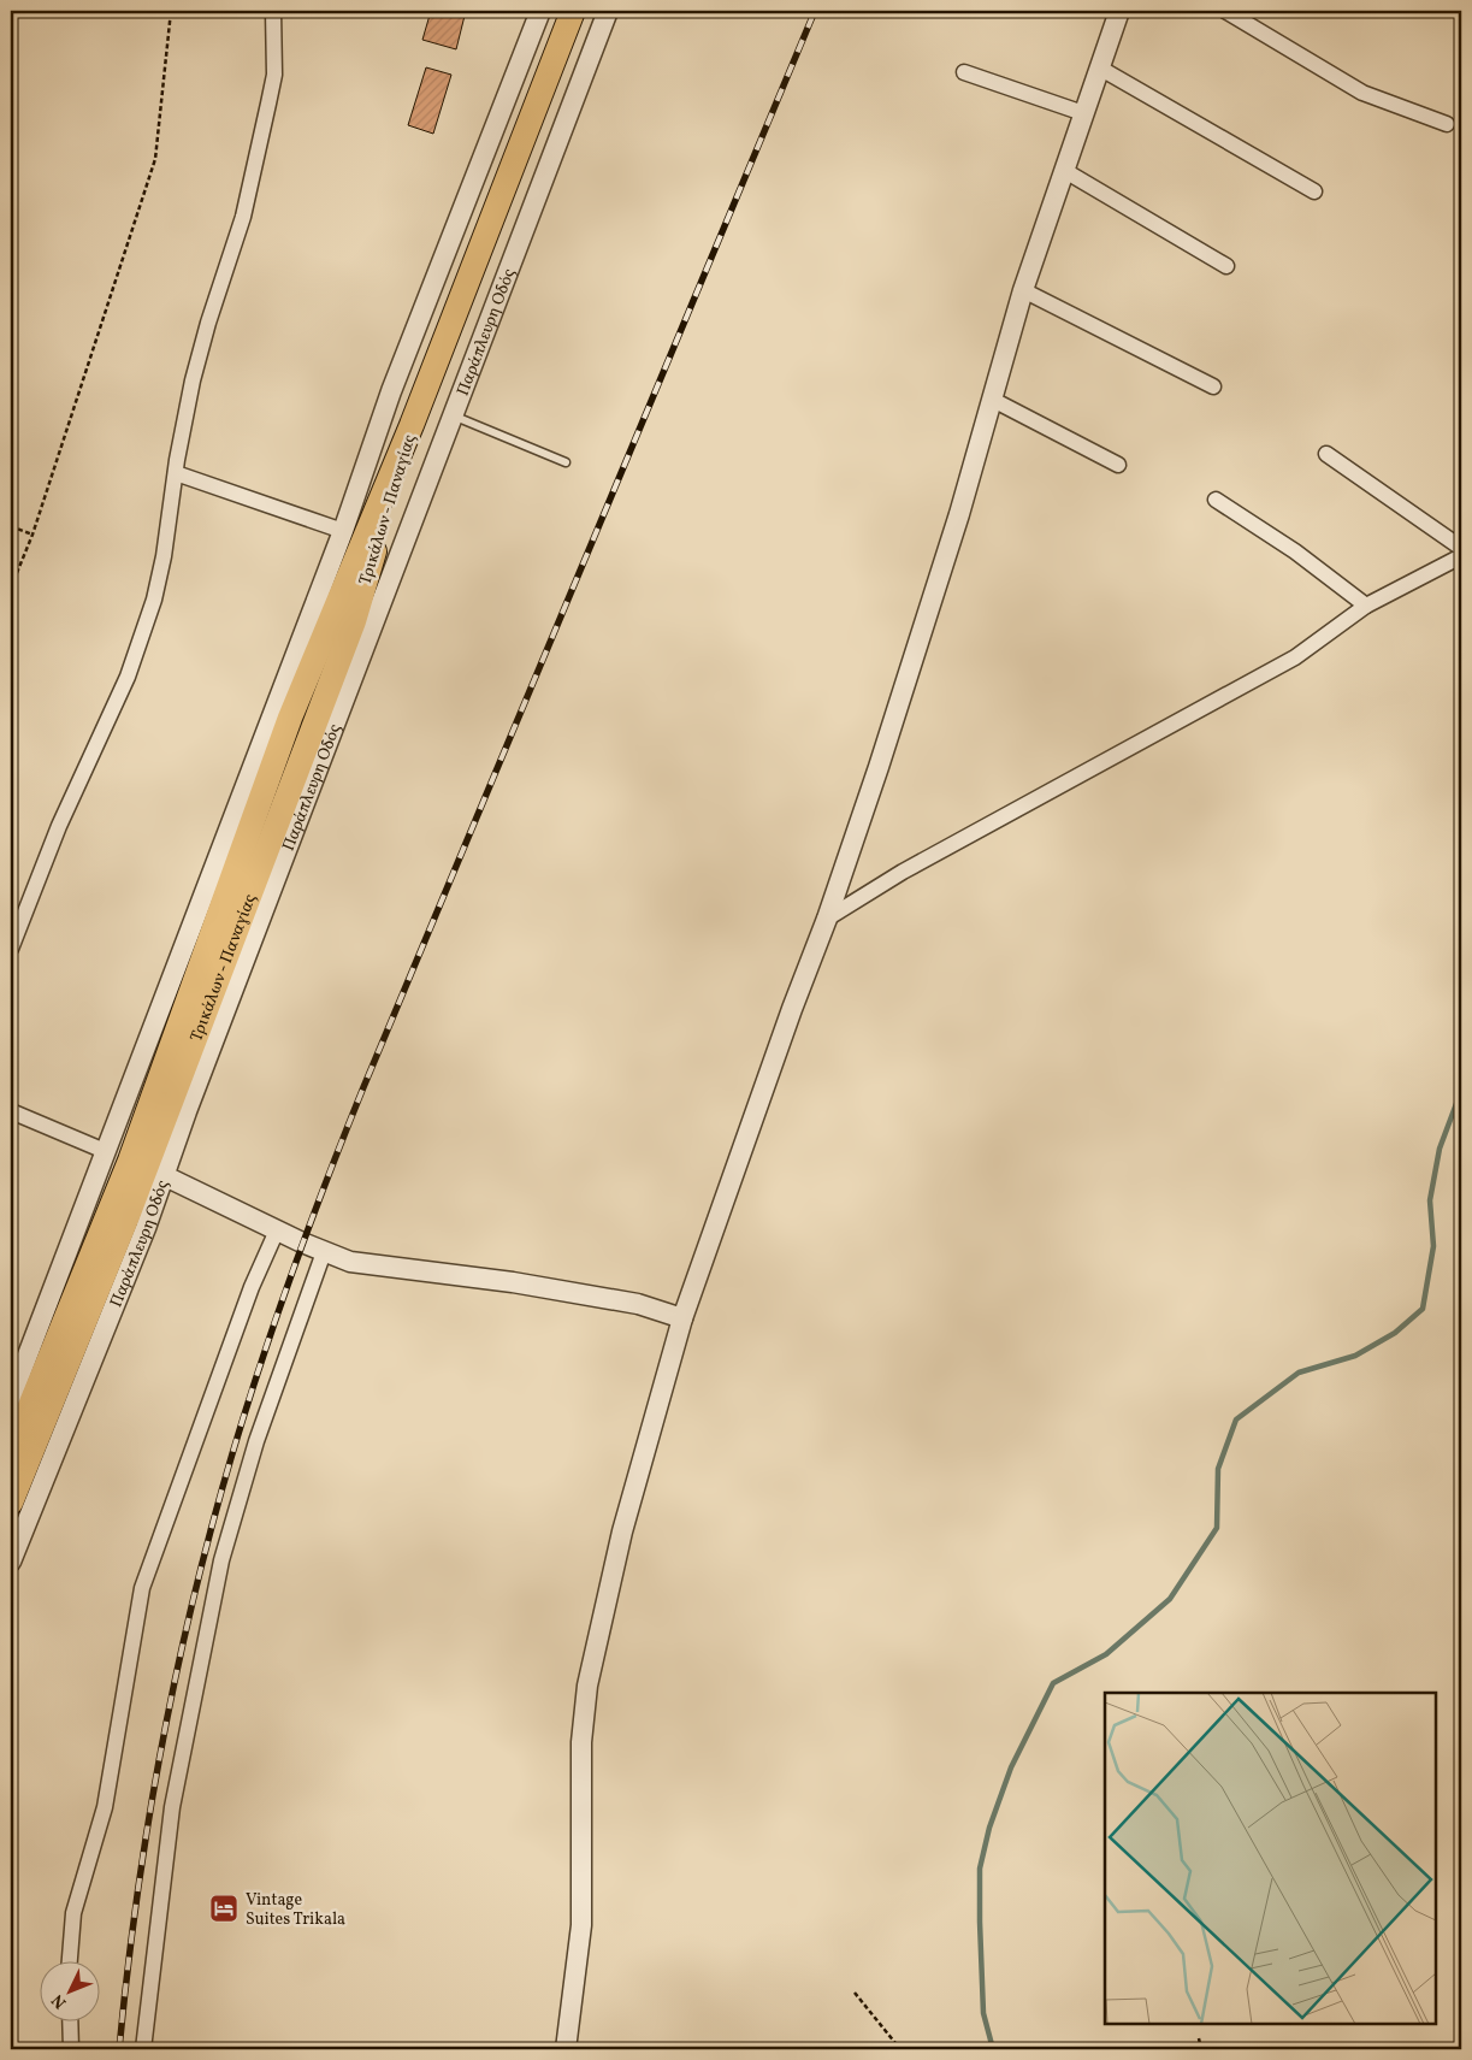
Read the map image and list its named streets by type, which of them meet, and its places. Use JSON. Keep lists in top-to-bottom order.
{
  "streets": {
    "main road": ["Τρικάλων - Παναγίας"],
    "street": ["Παράπλευρη Οδός"]
  },
  "crossings": [
    ["Παράπλευρη Οδός", "Τρικάλων - Παναγίας"]
  ],
  "places": {
    "hotel": ["Vintage Suites Trikala"]
  },
  "north": "bottom left"
}
